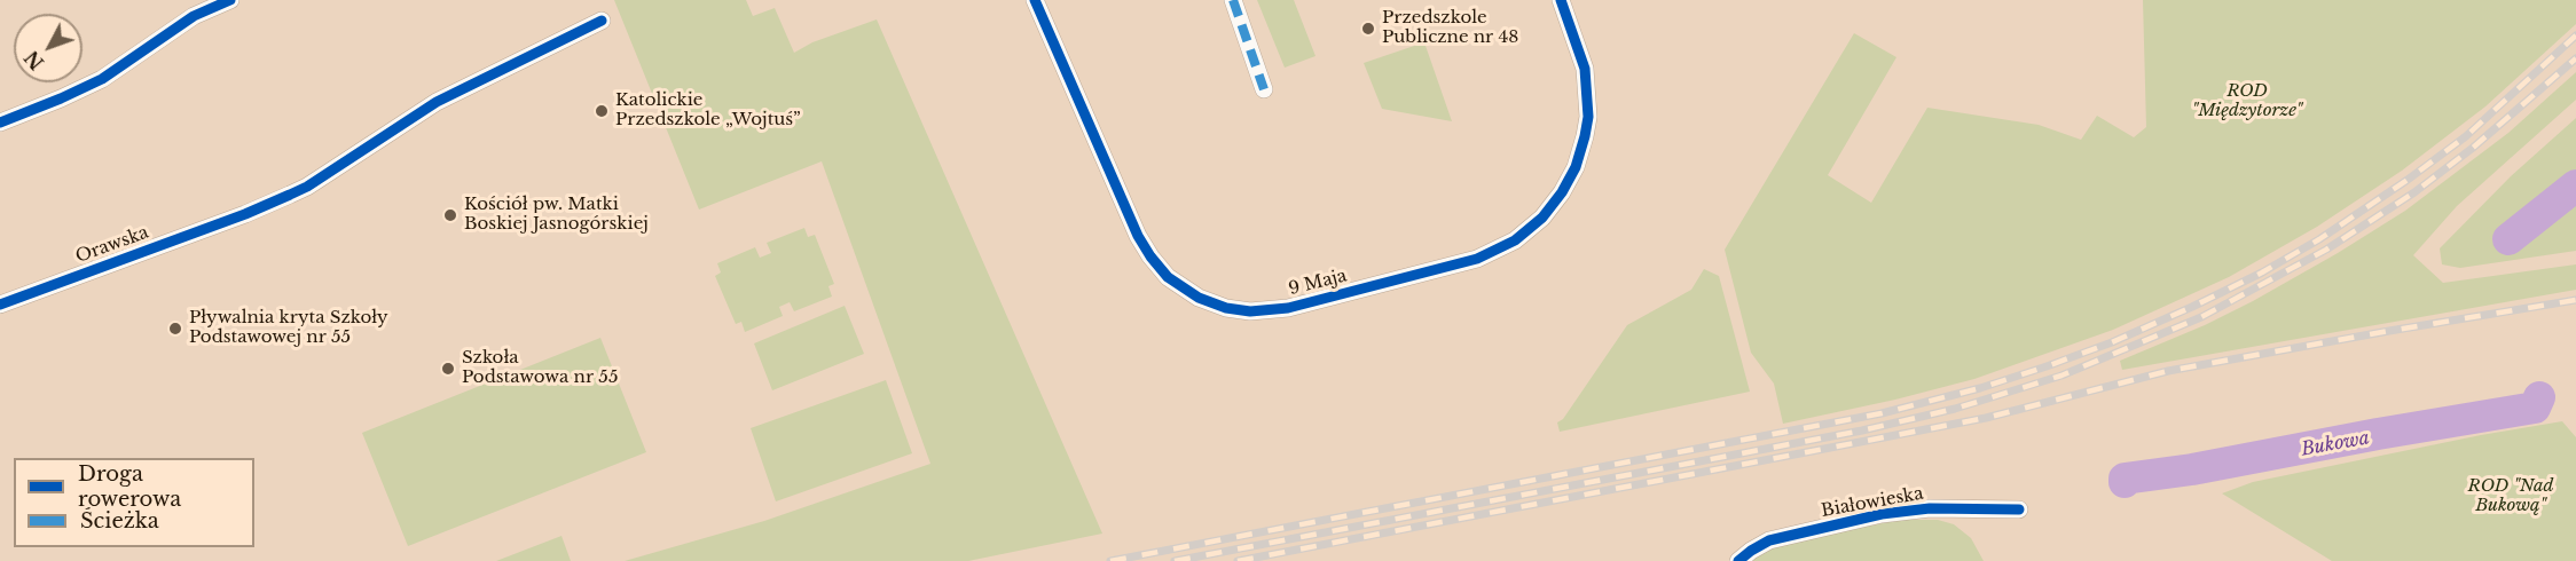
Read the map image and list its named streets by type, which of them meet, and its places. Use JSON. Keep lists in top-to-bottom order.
{
  "streets": {
    "street": ["Orawska", "9 Maja", "Białowieska"]
  },
  "water": ["Bukowa"],
  "parks": ["ROD \"Międzytorze\"", "ROD \"Nad Bukową\""],
  "places": [
    "Przedszkole Publiczne nr 48",
    "Katolickie Przedszkole „Wojtuś”",
    "Kościół pw. Matki Boskiej Jasnogórskiej",
    "Pływalnia kryta Szkoły Podstawowej nr 55",
    "Szkoła Podstawowa nr 55"
  ],
  "legend": ["Droga rowerowa", "Ścieżka"],
  "north": "bottom left"
}
